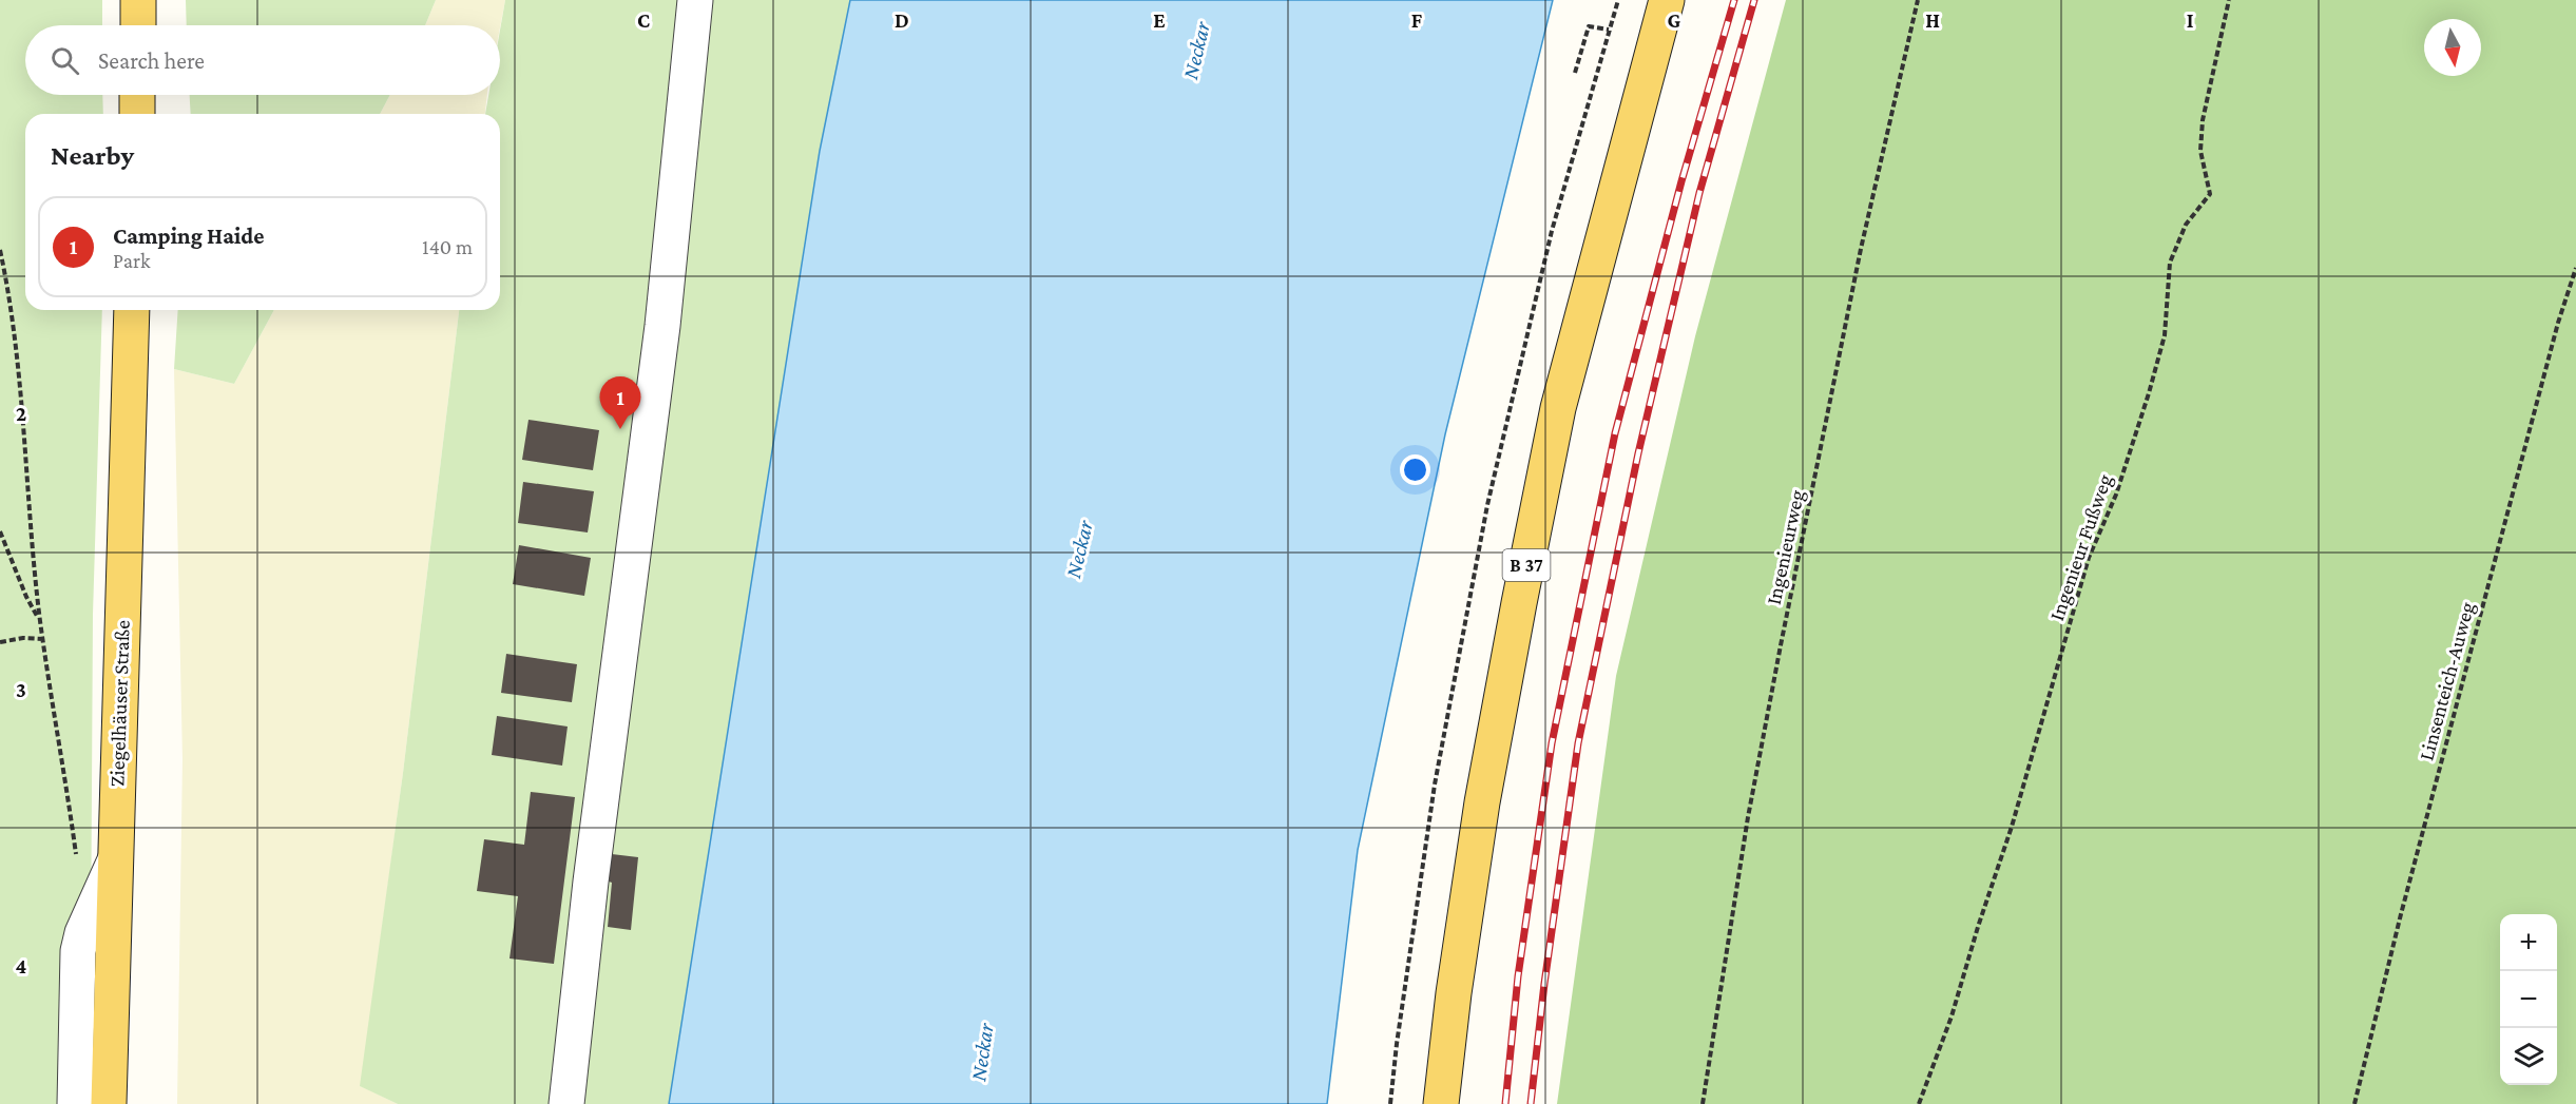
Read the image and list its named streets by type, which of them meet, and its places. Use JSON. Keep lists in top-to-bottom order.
{
  "streets": {
    "main road": ["B 37", "Ziegelhäuser Straße"],
    "path": ["Ingenieurweg", "Ingenieur Fußweg", "Linsenteich-Auweg"]
  },
  "water": ["Neckar"],
  "north": "bottom",
  "page": {
    "search": "Search here",
    "heading": "Nearby",
    "list": [
      {
        "mark": "1",
        "name": "Camping Haide",
        "note": "Park",
        "value": "140 m"
      }
    ],
    "pins": "1",
    "map_buttons": ["+", "−"]
  },
  "grid": {
    "columns": [
      "C",
      "D",
      "E",
      "F",
      "G",
      "H",
      "I"
    ],
    "rows": ["2", "3", "4"]
  }
}
